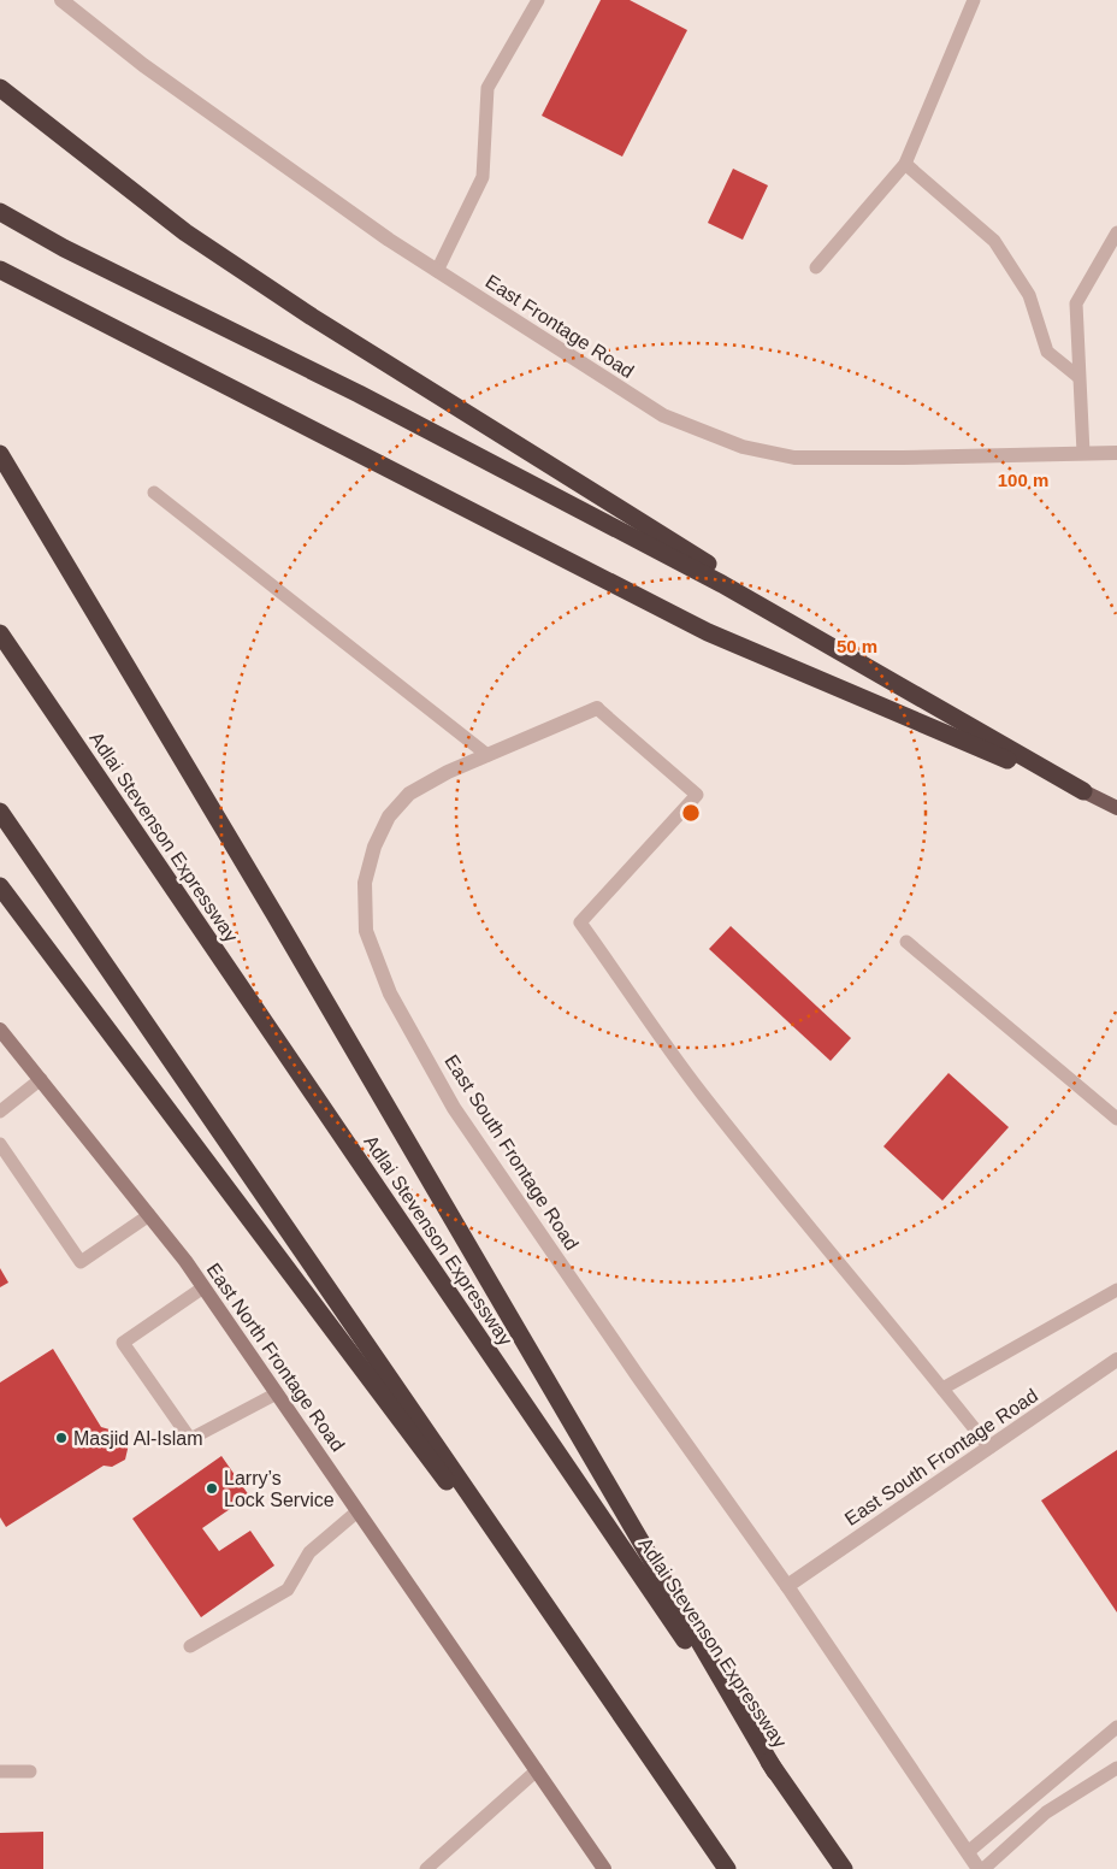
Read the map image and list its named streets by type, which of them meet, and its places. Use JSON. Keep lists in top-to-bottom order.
{
  "streets": {
    "highway": ["Adlai Stevenson Expressway"],
    "street": ["East Frontage Road", "East South Frontage Road", "East North Frontage Road"]
  },
  "places": ["Masjid Al-Islam", "Larry’s Lock Service"],
  "rings": ["100 m", "50 m"]
}
